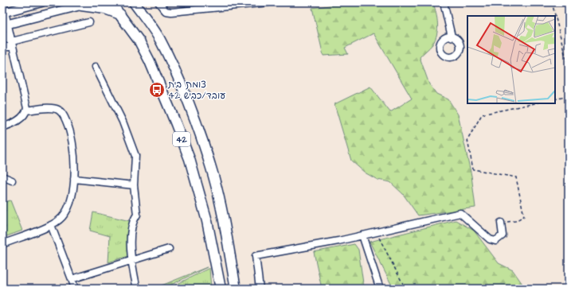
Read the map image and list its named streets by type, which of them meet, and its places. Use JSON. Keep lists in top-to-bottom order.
{
  "streets": {
    "highway": ["42"]
  },
  "places": {
    "bus stop": ["צומת בית עובד/כביש 42"]
  }
}
